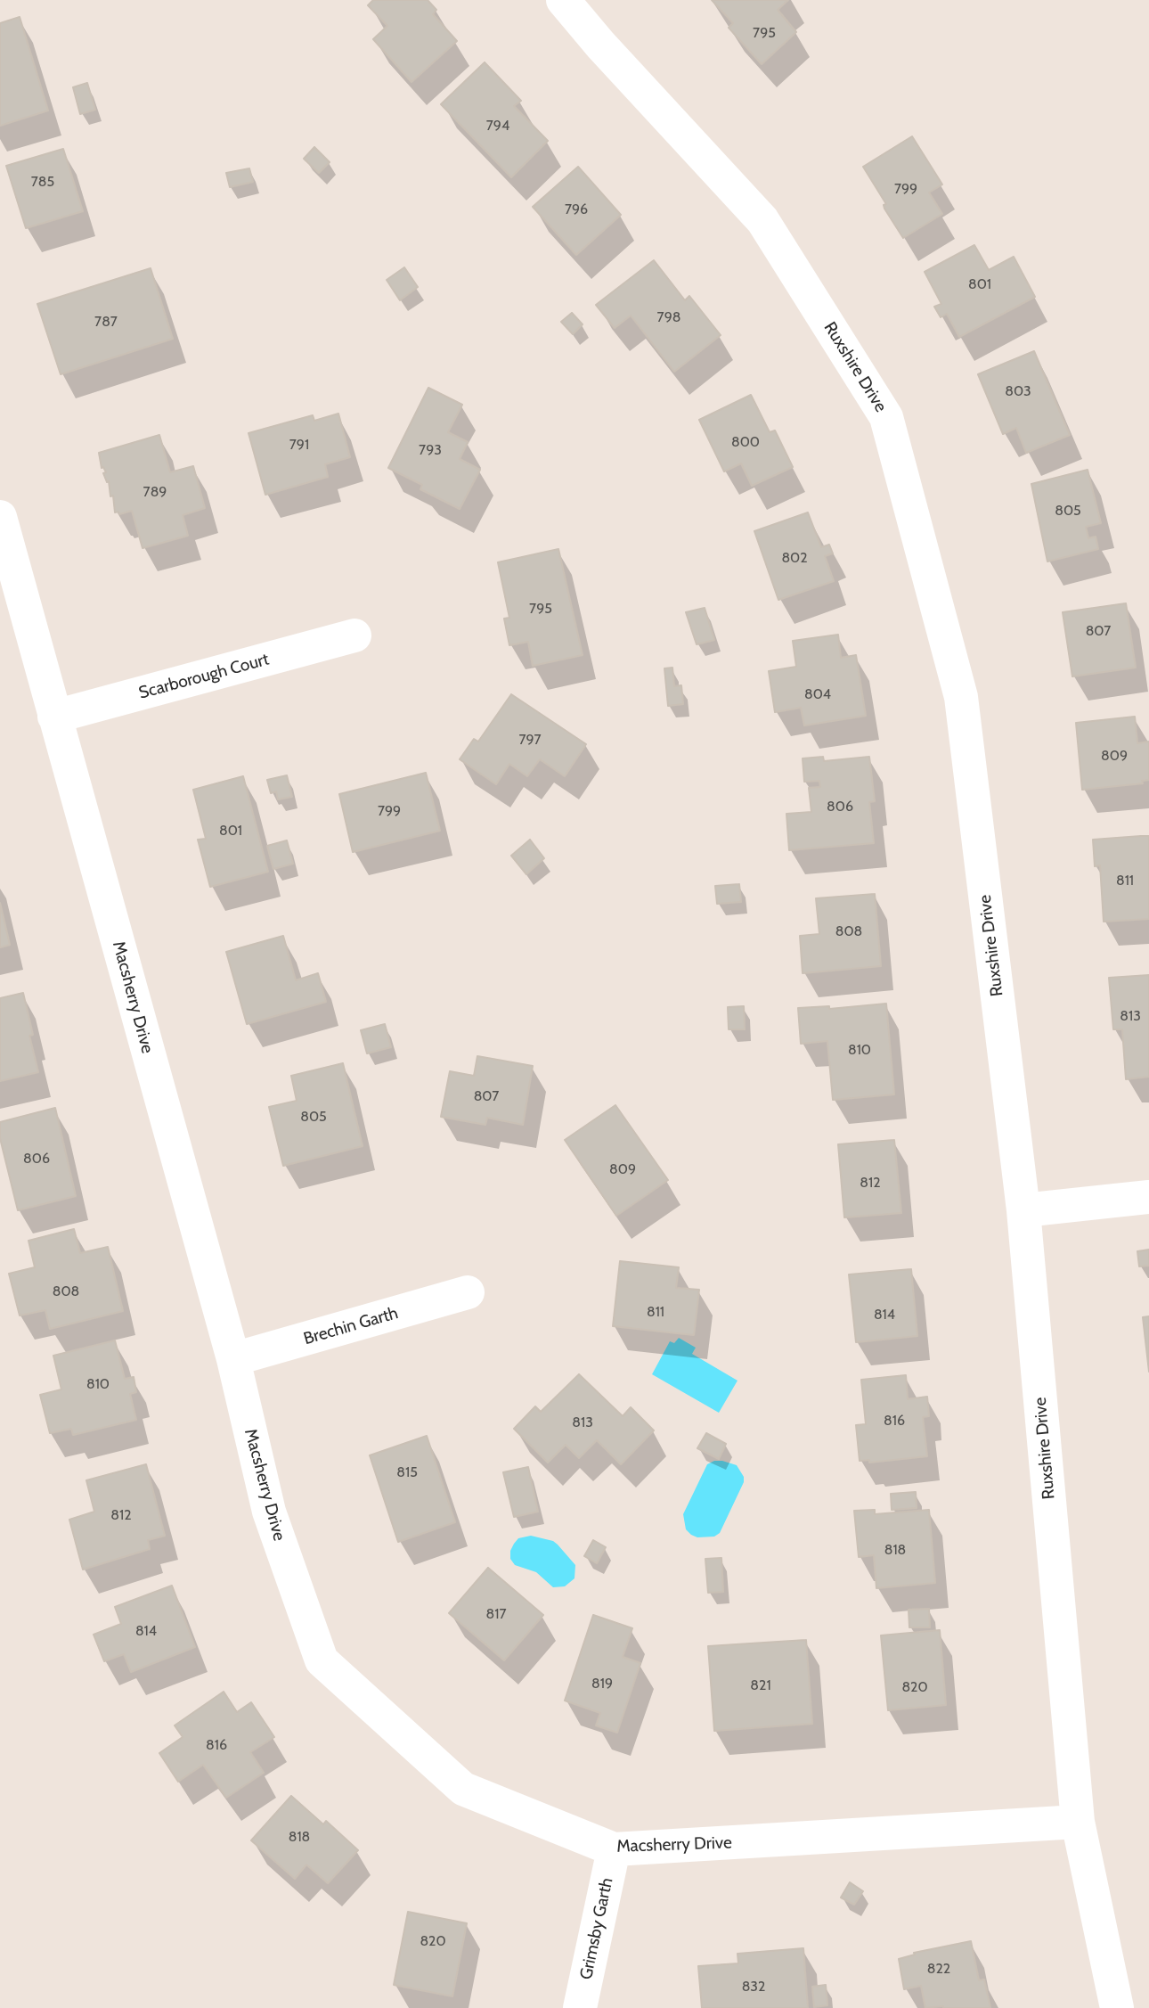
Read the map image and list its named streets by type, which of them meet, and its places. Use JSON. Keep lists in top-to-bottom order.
{
  "streets": {
    "street": [
      "Ruxshire Drive",
      "Scarborough Court",
      "Macsherry Drive",
      "Brechin Garth",
      "Grimsby Garth"
    ]
  },
  "crossings": [
    ["Ruxshire Drive", "Macsherry Drive"],
    ["Scarborough Court", "Macsherry Drive"],
    ["Macsherry Drive", "Brechin Garth"],
    ["Macsherry Drive", "Grimsby Garth"]
  ],
  "house_numbers": [
    "795",
    "794",
    "785",
    "799",
    "796",
    "801",
    "798",
    "787",
    "803",
    "800",
    "791",
    "793",
    "789",
    "805",
    "802",
    "795",
    "807",
    "804",
    "797",
    "809",
    "806",
    "799",
    "801",
    "811",
    "808",
    "813",
    "810",
    "807",
    "805",
    "806",
    "809",
    "812",
    "808",
    "811",
    "814",
    "810",
    "816",
    "813",
    "815",
    "812",
    "818",
    "817",
    "814",
    "819",
    "821",
    "820",
    "816",
    "818",
    "820",
    "822",
    "832"
  ]
}
